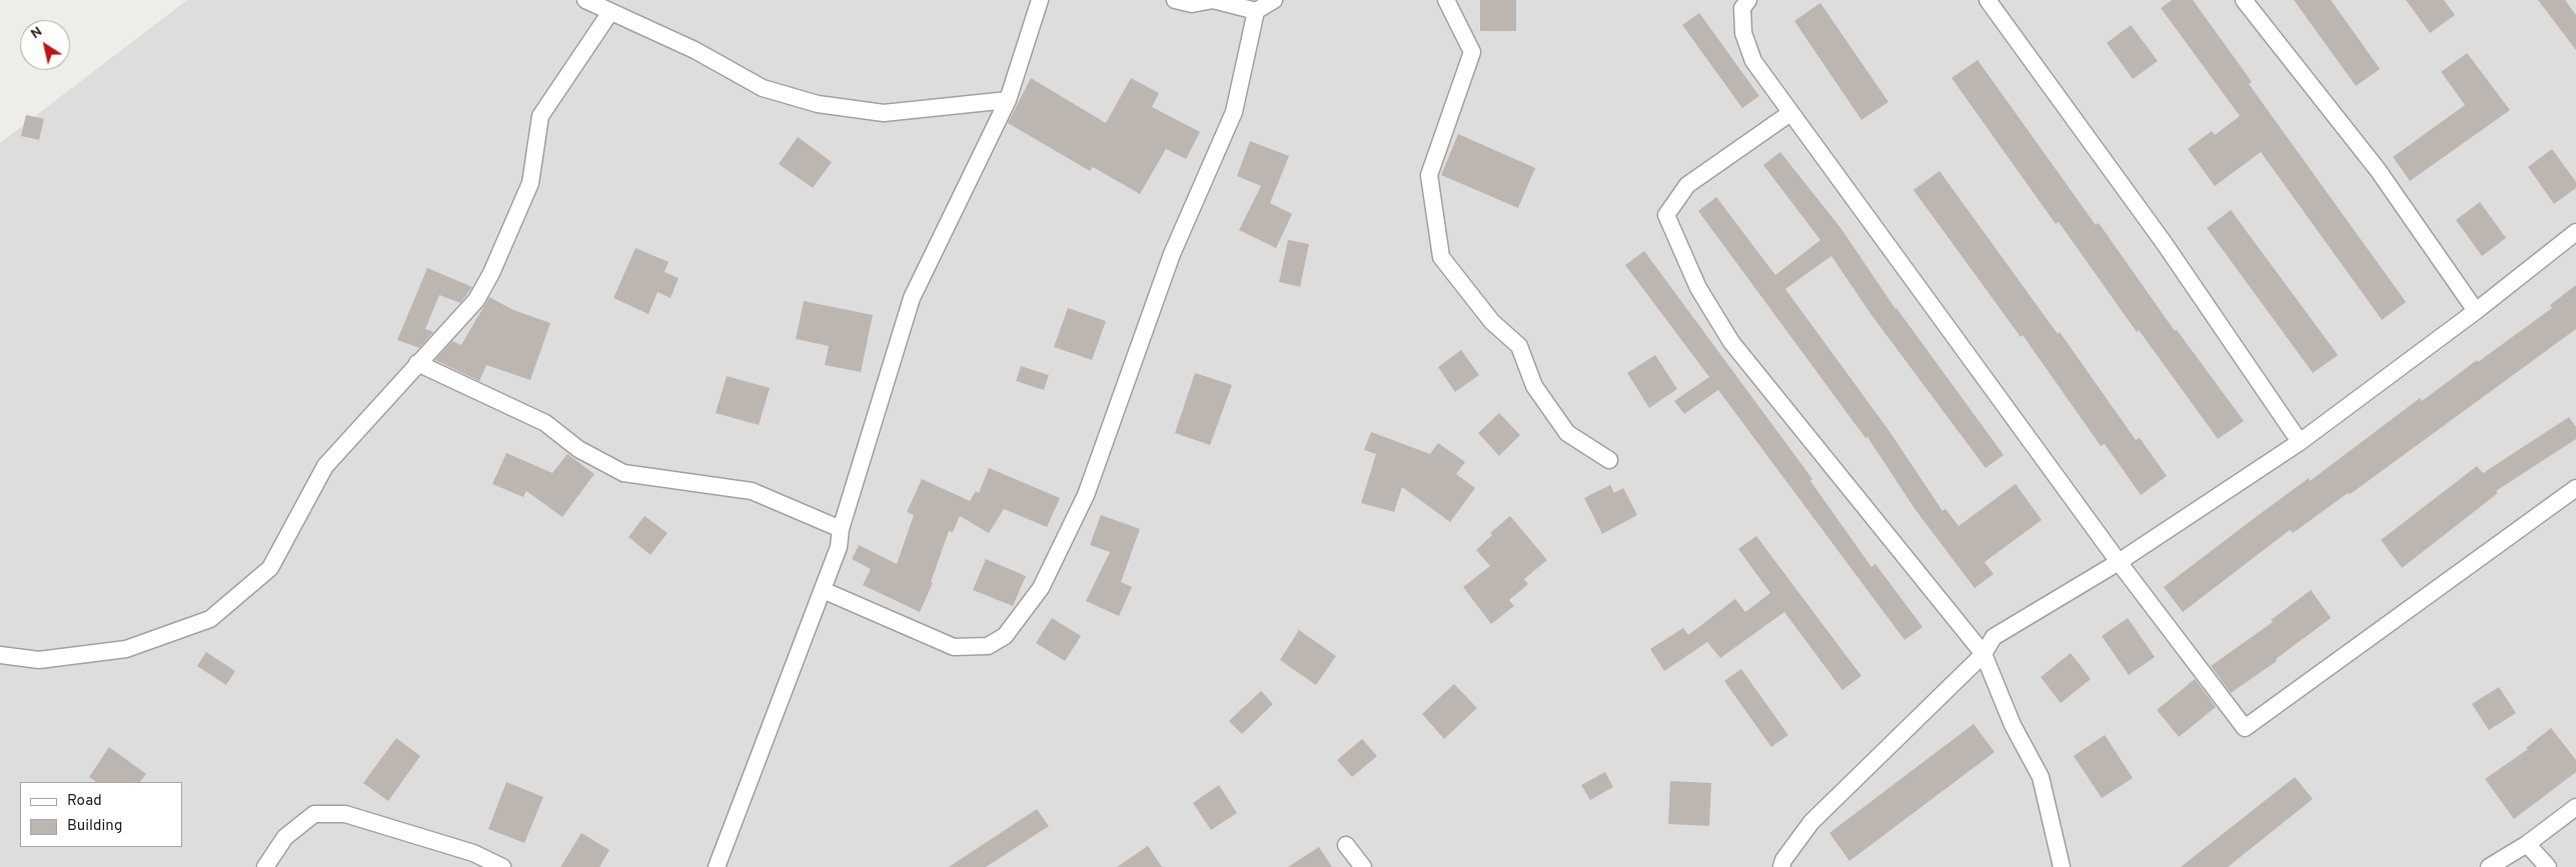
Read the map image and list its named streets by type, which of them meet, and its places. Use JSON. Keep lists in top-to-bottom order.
{
  "legend": ["Road", "Building"],
  "north": "top left"
}
